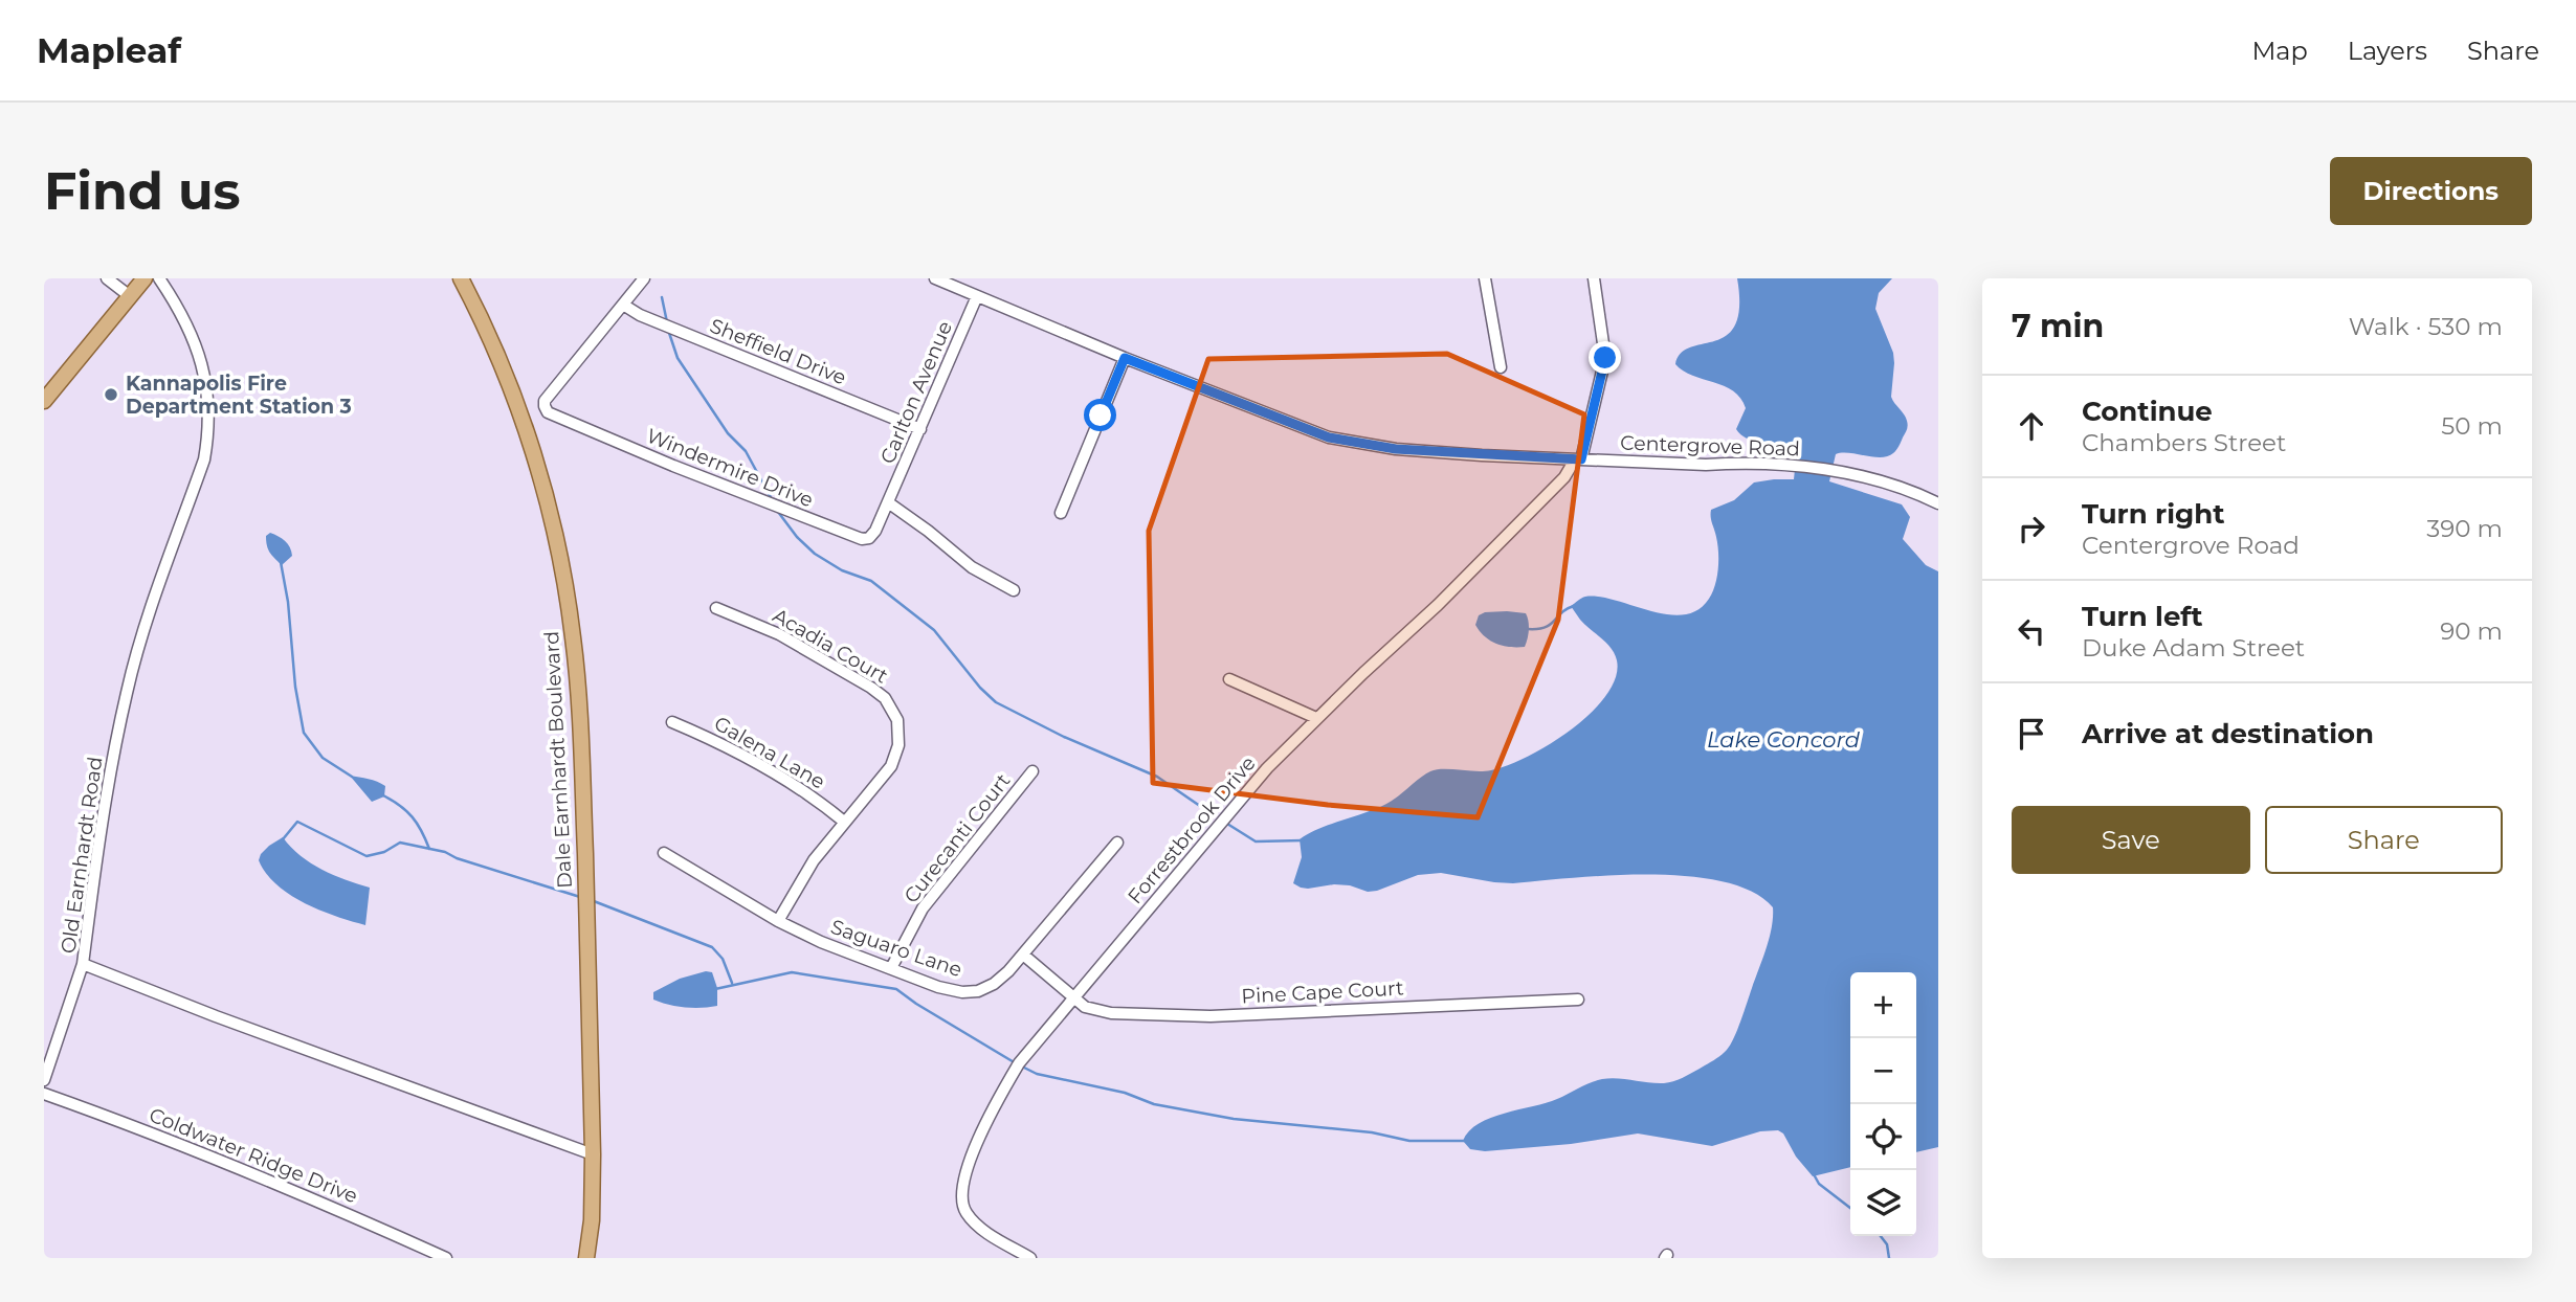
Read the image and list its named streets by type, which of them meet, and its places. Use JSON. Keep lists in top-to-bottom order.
{
  "streets": {
    "main road": ["Dale Earnhardt Boulevard"],
    "street": [
      "Sheffield Drive",
      "Carlton Avenue",
      "Centergrove Road",
      "Windermire Drive",
      "Acadia Court",
      "Galena Lane",
      "Forrestbrook Drive",
      "Curecanti Court",
      "Old Earnhardt Road",
      "Saguaro Lane",
      "Pine Cape Court",
      "Coldwater Ridge Drive"
    ]
  },
  "crossings": [
    ["Sheffield Drive", "Carlton Avenue"],
    ["Sheffield Drive", "Windermire Drive"],
    ["Carlton Avenue", "Centergrove Road"],
    ["Carlton Avenue", "Windermire Drive"],
    ["Centergrove Road", "Forrestbrook Drive"],
    ["Acadia Court", "Galena Lane"],
    ["Acadia Court", "Saguaro Lane"],
    ["Dale Earnhardt Boulevard", "Old Earnhardt Road"],
    ["Forrestbrook Drive", "Pine Cape Court"],
    ["Curecanti Court", "Saguaro Lane"],
    ["Saguaro Lane", "Pine Cape Court"]
  ],
  "water": ["Lake Concord"],
  "places": ["Kannapolis Fire Department Station 3"],
  "page": {
    "header": "Mapleaf",
    "nav": ["Map", "Layers", "Share"],
    "buttons": [
      "Directions",
      ["Save", "Share"]
    ],
    "title": "Find us",
    "heading": ["7 min", "Walk · 530 m"],
    "list": [
      ["Continue", "Chambers Street", "50 m"],
      ["Turn right", "Centergrove Road", "390 m"],
      ["Turn left", "Duke Adam Street", "90 m"],
      "Arrive at destination"
    ],
    "map_buttons": ["+", "−"]
  }
}
